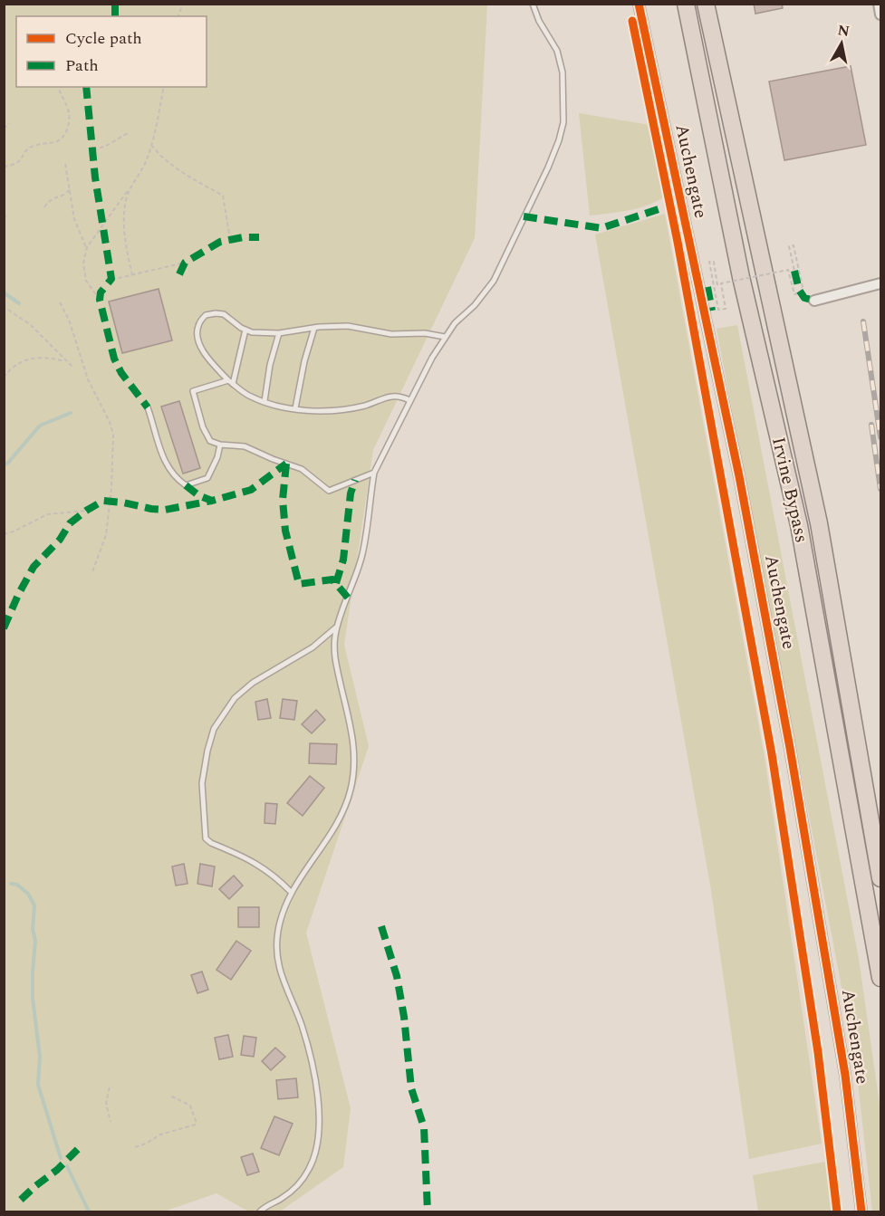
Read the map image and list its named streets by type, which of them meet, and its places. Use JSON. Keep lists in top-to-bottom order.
{
  "streets": {
    "highway": ["Irvine Bypass"],
    "street": ["Auchengate"]
  },
  "legend": ["Cycle path", "Path"],
  "north": "top"
}
